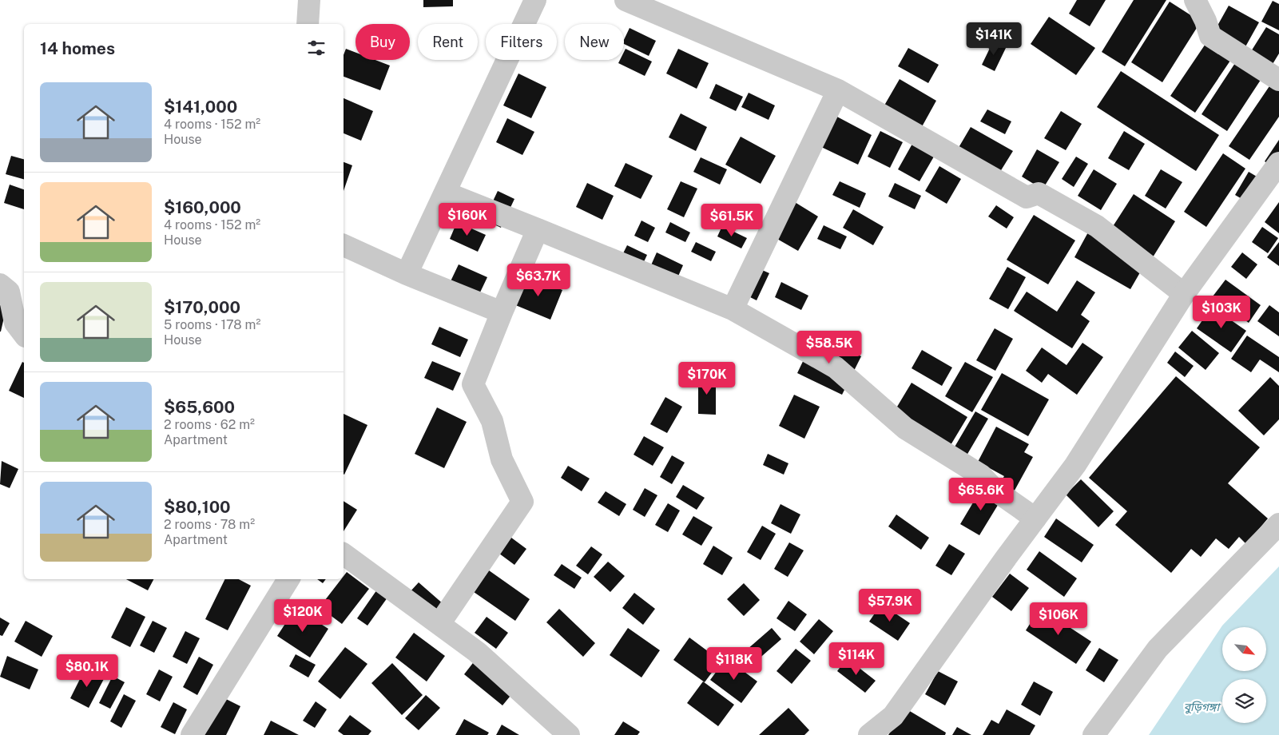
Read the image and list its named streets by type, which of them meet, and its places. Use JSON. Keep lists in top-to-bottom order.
{
  "water": ["বুড়িগঙ্গা"],
  "north": "bottom right",
  "page": {
    "price": [
      "$141K",
      "$160K",
      "$61.5K",
      "$63.7K",
      "$103K",
      "$58.5K",
      "$170K",
      "$65.6K",
      "$57.9K",
      "$120K",
      "$106K",
      "$114K",
      "$118K",
      "$80.1K"
    ],
    "chip": [
      "Buy",
      "Rent",
      "Filters",
      "New"
    ],
    "heading": "14 homes",
    "list": [
      {
        "name": "$141,000",
        "note": "4 rooms · 152 m² · House"
      },
      {
        "name": "$160,000",
        "note": "4 rooms · 152 m² · House"
      },
      {
        "name": "$170,000",
        "note": "5 rooms · 178 m² · House"
      },
      {
        "name": "$65,600",
        "note": "2 rooms · 62 m² · Apartment"
      },
      {
        "name": "$80,100",
        "note": "2 rooms · 78 m² · Apartment"
      }
    ]
  }
}
